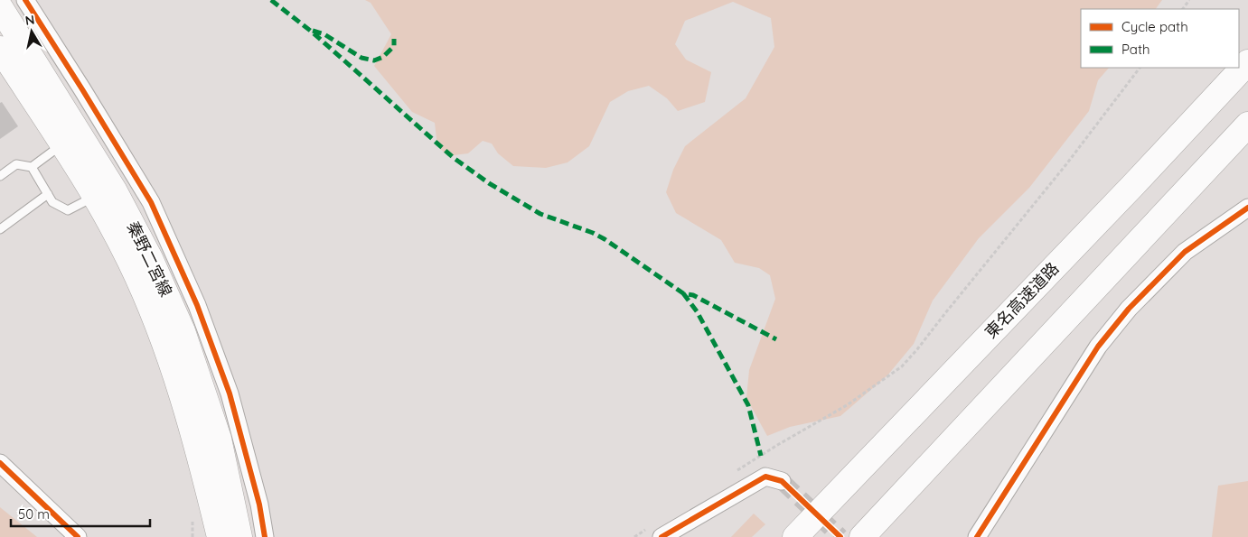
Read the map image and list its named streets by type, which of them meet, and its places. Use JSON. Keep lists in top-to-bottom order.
{
  "streets": {
    "main road": ["秦野二宮線", "東名高速道路"]
  },
  "legend": ["Cycle path", "Path"],
  "scale_bar": "50 m",
  "north": "top"
}
